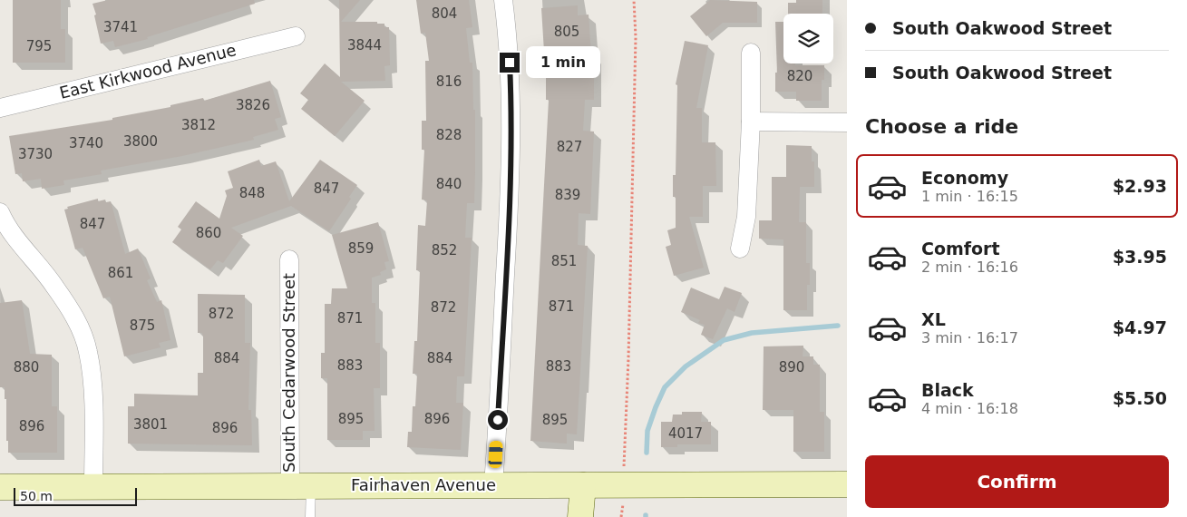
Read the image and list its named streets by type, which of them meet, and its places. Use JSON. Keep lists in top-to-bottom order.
{
  "streets": {
    "main road": ["Fairhaven Avenue"],
    "street": ["East Kirkwood Avenue", "South Cedarwood Street"]
  },
  "crossings": [
    ["South Cedarwood Street", "Fairhaven Avenue"]
  ],
  "house_numbers": [
    "804",
    "3741",
    "805",
    "3844",
    "795",
    "820",
    "816",
    "3826",
    "3812",
    "828",
    "3800",
    "3740",
    "827",
    "3730",
    "840",
    "847",
    "848",
    "839",
    "847",
    "860",
    "859",
    "852",
    "851",
    "861",
    "871",
    "872",
    "872",
    "871",
    "875",
    "884",
    "884",
    "883",
    "883",
    "880",
    "890",
    "895",
    "896",
    "895",
    "3801",
    "896",
    "896",
    "4017"
  ],
  "scale_bar": "50 m",
  "page": {
    "banner": ["South Oakwood Street", "South Oakwood Street"],
    "bubble": "1 min",
    "heading": "Choose a ride",
    "list": [
      {
        "name": "Economy",
        "note": "1 min · 16:15",
        "value": "$2.93"
      },
      {
        "name": "Comfort",
        "note": "2 min · 16:16",
        "value": "$3.95"
      },
      {
        "name": "XL",
        "note": "3 min · 16:17",
        "value": "$4.97"
      },
      {
        "name": "Black",
        "note": "4 min · 16:18",
        "value": "$5.50"
      }
    ],
    "buttons": "Confirm",
    "scale": "50 m"
  }
}
